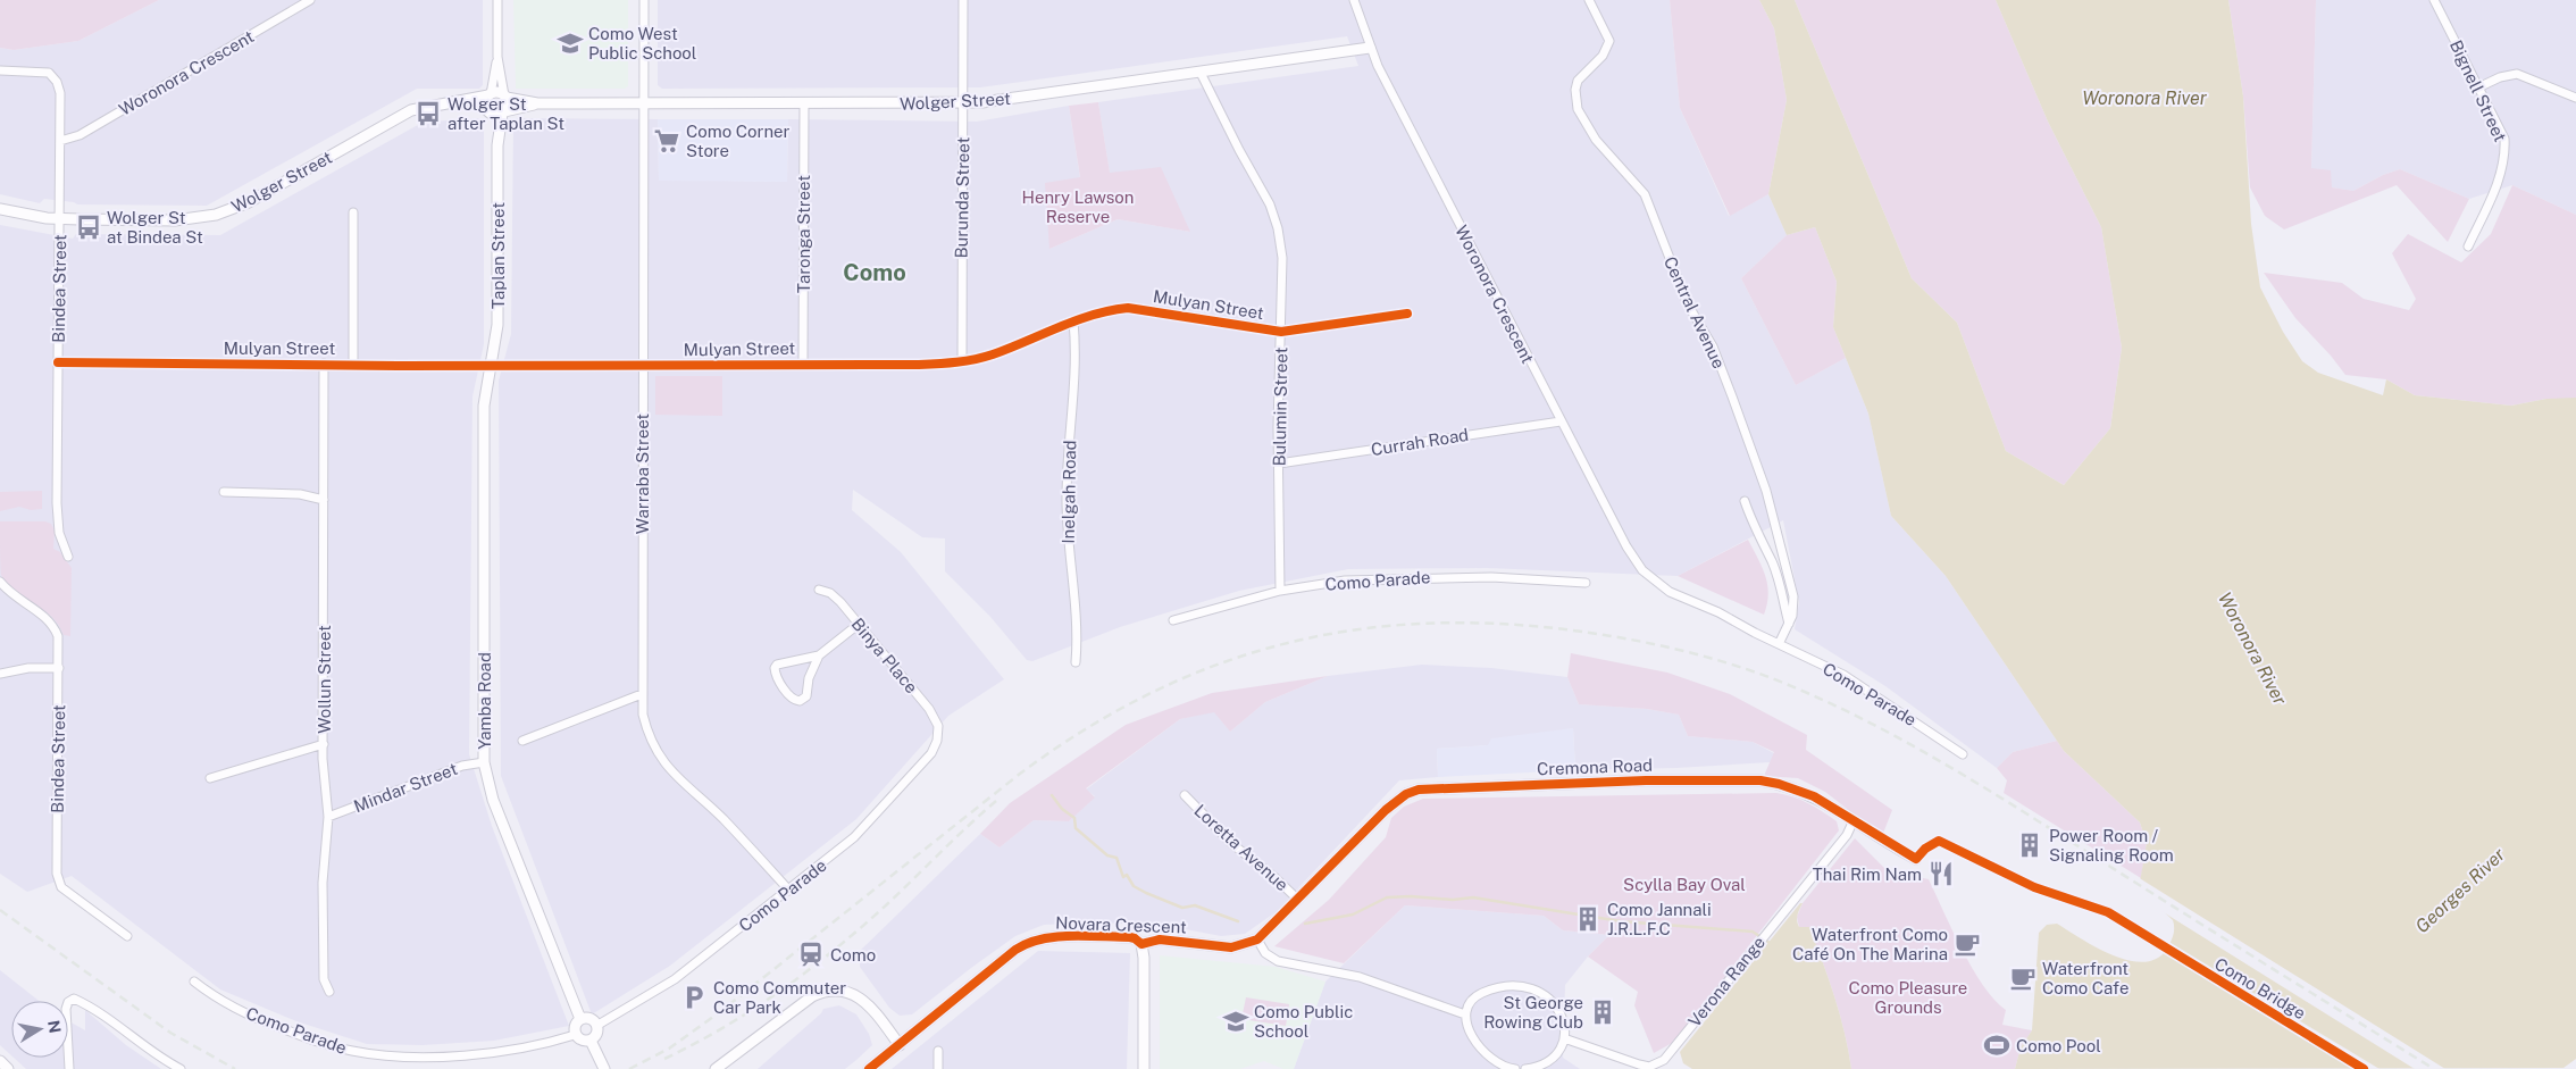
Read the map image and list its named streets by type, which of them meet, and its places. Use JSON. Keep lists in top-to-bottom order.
{
  "streets": {
    "street": [
      "Woronora Crescent",
      "Bignell Street",
      "Wolger Street",
      "Burunda Street",
      "Taronga Street",
      "Taplan Street",
      "Bindea Street",
      "Mulyan Street",
      "Central Avenue",
      "Bulumin Street",
      "Currah Road",
      "Warraba Street",
      "Inelgah Road",
      "Como Parade",
      "Binya Place",
      "Wollun Street",
      "Yamba Road",
      "Cremona Road",
      "Mindar Street",
      "Loretta Avenue",
      "Novara Crescent",
      "Verona Range"
    ],
    "cycle path": ["Como Bridge"]
  },
  "crossings": [
    ["Woronora Crescent", "Wolger Street"],
    ["Woronora Crescent", "Bindea Street"],
    ["Woronora Crescent", "Currah Road"],
    ["Woronora Crescent", "Como Parade"],
    ["Wolger Street", "Burunda Street"],
    ["Wolger Street", "Taronga Street"],
    ["Wolger Street", "Taplan Street"],
    ["Wolger Street", "Bindea Street"],
    ["Wolger Street", "Bulumin Street"],
    ["Wolger Street", "Warraba Street"],
    ["Burunda Street", "Mulyan Street"],
    ["Taronga Street", "Mulyan Street"],
    ["Taplan Street", "Mulyan Street"],
    ["Taplan Street", "Yamba Road"],
    ["Bindea Street", "Mulyan Street"],
    ["Mulyan Street", "Bulumin Street"],
    ["Mulyan Street", "Warraba Street"],
    ["Mulyan Street", "Inelgah Road"],
    ["Mulyan Street", "Wollun Street"],
    ["Mulyan Street", "Yamba Road"],
    ["Central Avenue", "Como Parade"],
    ["Bulumin Street", "Currah Road"],
    ["Bulumin Street", "Como Parade"],
    ["Warraba Street", "Como Parade"],
    ["Como Parade", "Binya Place"],
    ["Como Parade", "Yamba Road"],
    ["Wollun Street", "Mindar Street"],
    ["Yamba Road", "Mindar Street"],
    ["Cremona Road", "Loretta Avenue"],
    ["Cremona Road", "Novara Crescent"],
    ["Cremona Road", "Verona Range"],
    ["Loretta Avenue", "Novara Crescent"]
  ],
  "districts": ["Como"],
  "water": ["Woronora River", "Georges River"],
  "parks": ["Henry Lawson Reserve", "Scylla Bay Oval", "Como Pleasure Grounds"],
  "places": {
    "school or university": ["Como West Public School", "Como Public School"],
    "bus stop": ["Wolger St after Taplan St", "Wolger St at Bindea St"],
    "supermarket": ["Como Corner Store"],
    "building": ["Power Room / Signaling Room", "Como Jannali J.R.L.F.C", "St George Rowing Club"],
    "restaurant": ["Thai Rim Nam"],
    "cafe": ["Waterfront Como Café On The Marina", "Waterfront Como Cafe"],
    "station": ["Como"],
    "parking": ["Como Commuter Car Park"],
    "sports": ["Como Pool"]
  },
  "north": "right"
}
